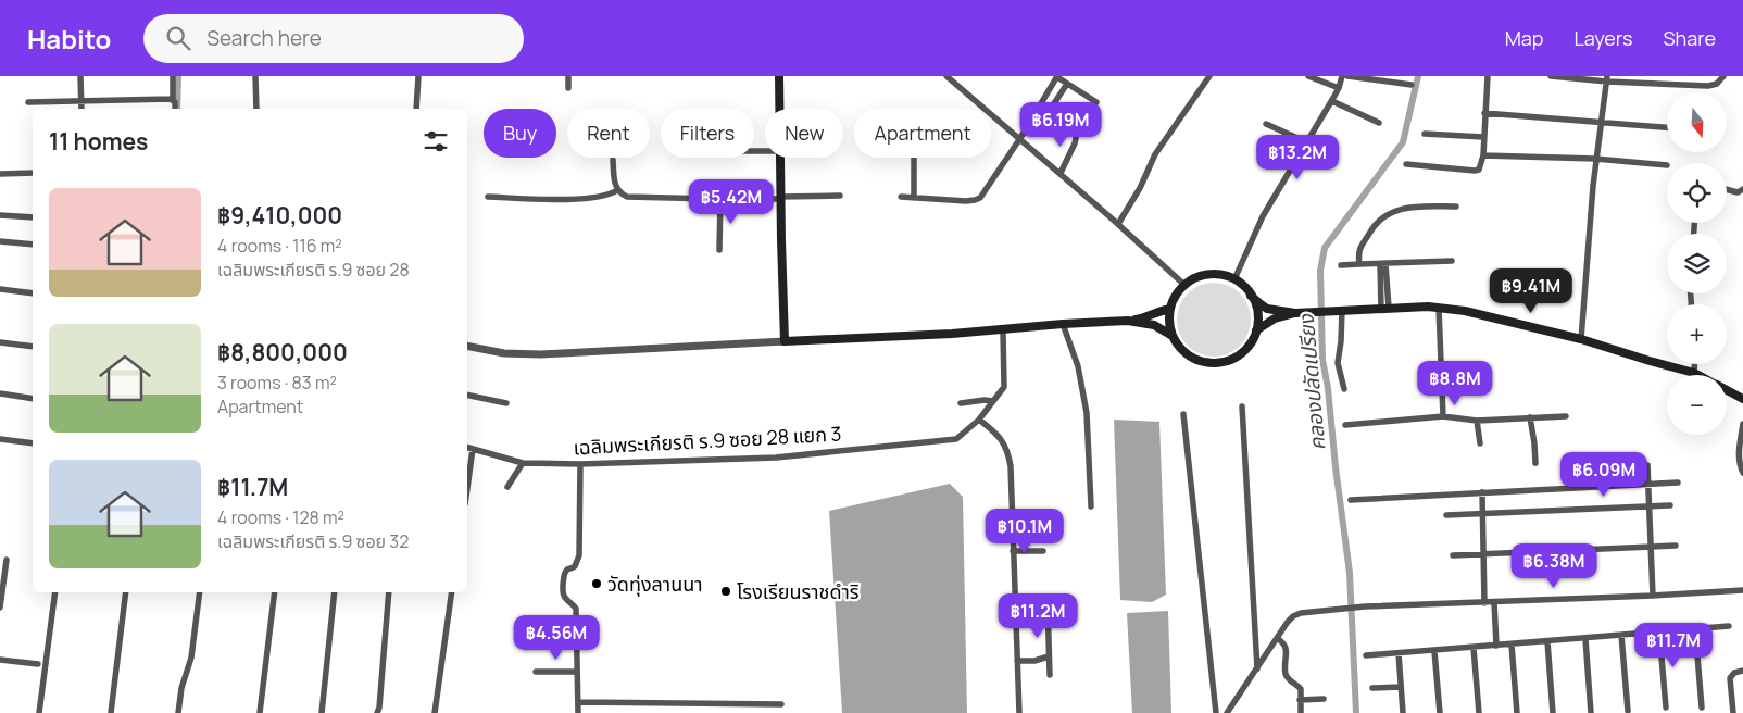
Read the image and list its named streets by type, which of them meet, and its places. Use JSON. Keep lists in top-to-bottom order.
{
  "streets": {
    "street": ["เฉลิมพระเกียรติ ร.9 ซอย 28 แยก 3"]
  },
  "water": ["คลองปลัดเปรียง"],
  "places": ["วัดทุ่งลานนา", "โรงเรียนราชดำริ"],
  "north": "bottom",
  "page": {
    "header": "Habito",
    "search": "Search here",
    "nav": ["Map", "Layers", "Share"],
    "map_buttons": ["+", "−"],
    "price": [
      "฿6.19M",
      "฿13.2M",
      "฿5.42M",
      "฿9.41M",
      "฿8.8M",
      "฿6.09M",
      "฿10.1M",
      "฿6.38M",
      "฿11.2M",
      "฿4.56M",
      "฿11.7M"
    ],
    "chip": [
      "Buy",
      "Rent",
      "Filters",
      "New",
      "Apartment"
    ],
    "heading": "11 homes",
    "list": [
      {
        "name": "฿9,410,000",
        "note": "4 rooms · 116 m² · เฉลิมพระเกียรติ ร.9 ซอย 28"
      },
      {
        "name": "฿8,800,000",
        "note": "3 rooms · 83 m² · Apartment"
      },
      {
        "name": "฿11.7M",
        "note": "4 rooms · 128 m² · เฉลิมพระเกียรติ ร.9 ซอย 32"
      }
    ]
  }
}
